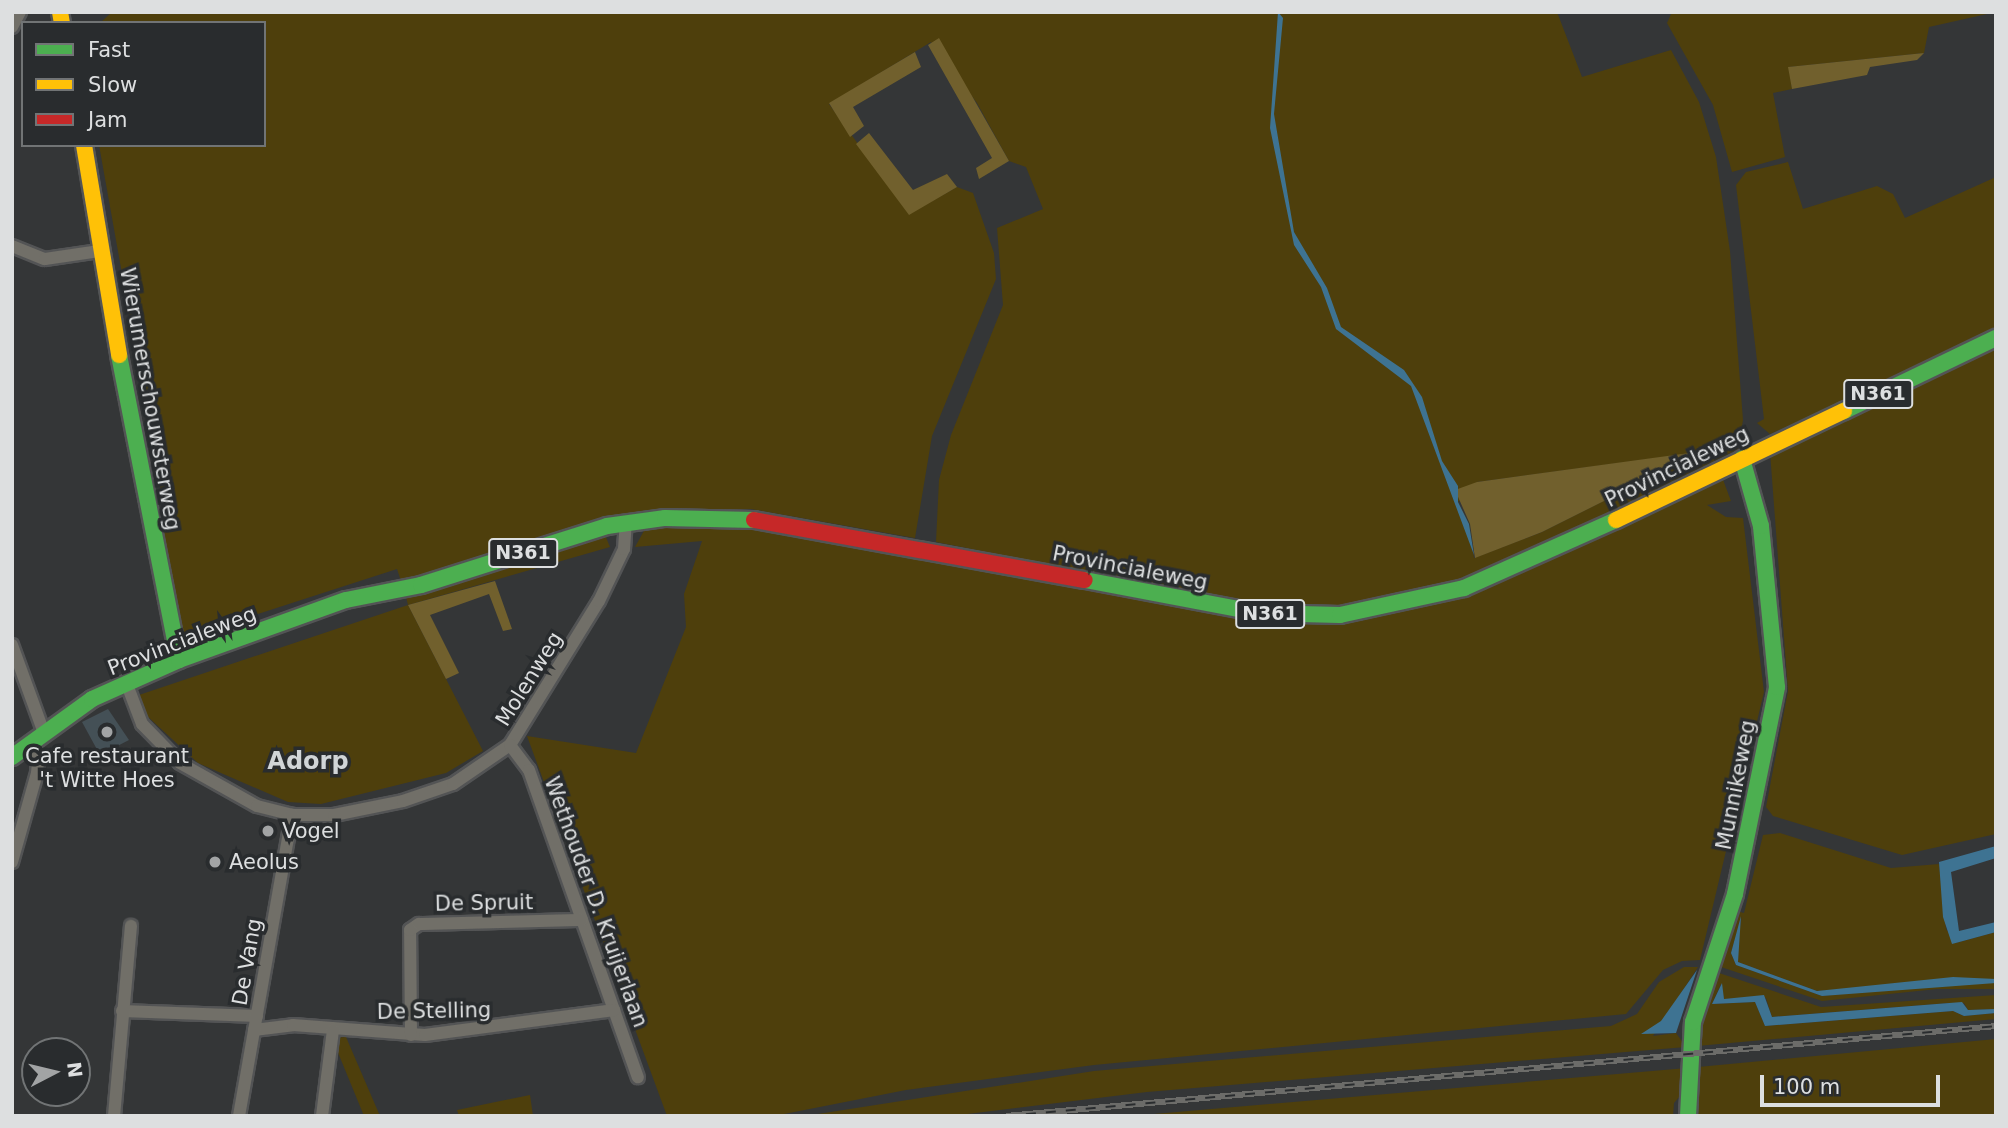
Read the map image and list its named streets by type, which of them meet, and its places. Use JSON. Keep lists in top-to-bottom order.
{
  "streets": {
    "main road": [
      "N361",
      "Wierumerschouwsterweg",
      "Provincialeweg",
      "Munnikeweg"
    ],
    "street": [
      "Molenweg",
      "Wethouder D. Kruijerlaan",
      "De Spruit",
      "De Vang",
      "De Stelling"
    ]
  },
  "crossings": [
    ["Wierumerschouwsterweg", "Provincialeweg"],
    ["Provincialeweg", "Molenweg"],
    ["Provincialeweg", "Munnikeweg"],
    ["Molenweg", "Wethouder D. Kruijerlaan"],
    ["Molenweg", "De Vang"],
    ["Wethouder D. Kruijerlaan", "De Spruit"],
    ["Wethouder D. Kruijerlaan", "De Stelling"],
    ["De Spruit", "De Stelling"],
    ["De Vang", "De Stelling"]
  ],
  "districts": ["Adorp"],
  "places": ["Cafe restaurant 't Witte Hoes", "Vogel", "Aeolus"],
  "legend": ["Fast", "Slow", "Jam"],
  "scale_bar": "100 m",
  "north": "right"
}
